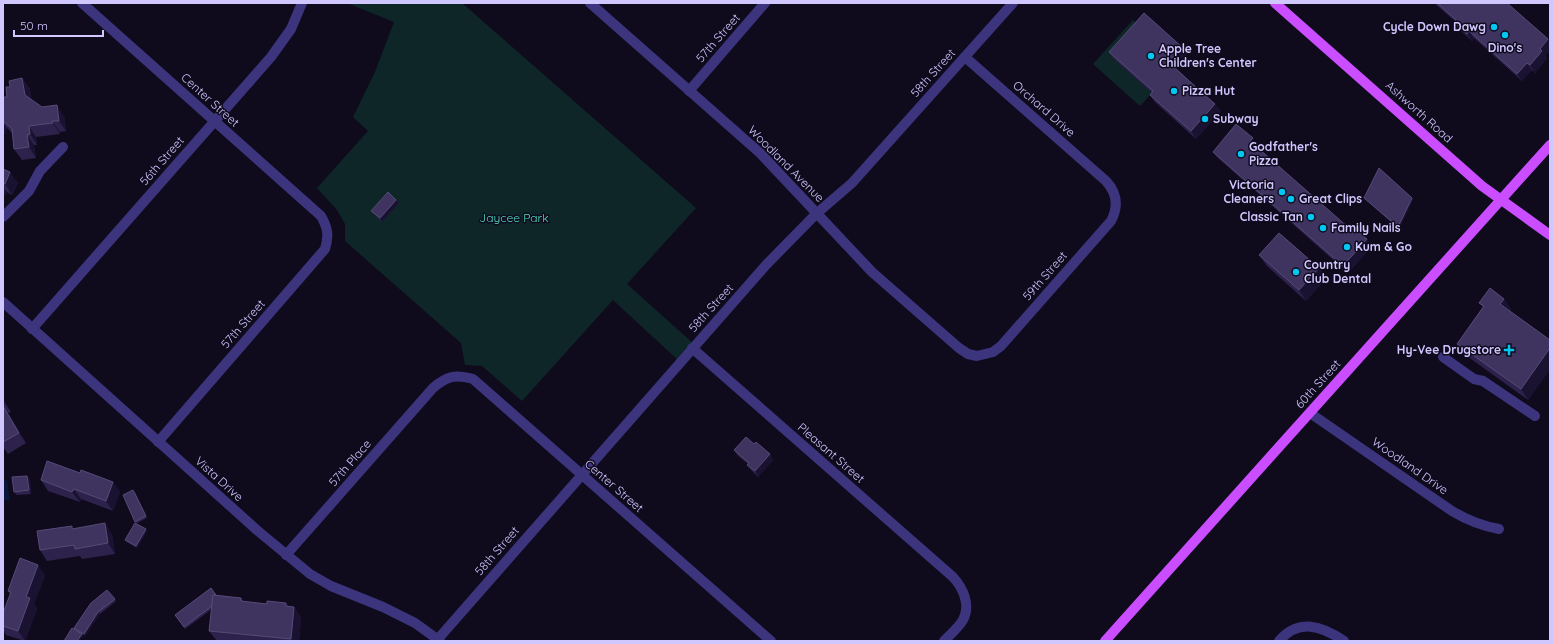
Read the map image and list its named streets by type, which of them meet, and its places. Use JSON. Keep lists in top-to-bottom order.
{
  "streets": {
    "main road": ["Ashworth Road", "60th Street"],
    "street": [
      "57th Street",
      "58th Street",
      "Center Street",
      "Orchard Drive",
      "56th Street",
      "Woodland Avenue",
      "59th Street",
      "Pleasant Street",
      "57th Place",
      "Woodland Drive",
      "Vista Drive"
    ]
  },
  "crossings": [
    ["57th Street", "Center Street"],
    ["57th Street", "Woodland Avenue"],
    ["57th Street", "Vista Drive"],
    ["58th Street", "Center Street"],
    ["58th Street", "Orchard Drive"],
    ["58th Street", "Woodland Avenue"],
    ["58th Street", "Pleasant Street"],
    ["58th Street", "Vista Drive"],
    ["Center Street", "56th Street"],
    ["Center Street", "57th Place"],
    ["Orchard Drive", "59th Street"],
    ["Ashworth Road", "60th Street"],
    ["56th Street", "Vista Drive"],
    ["Woodland Avenue", "59th Street"],
    ["60th Street", "Woodland Drive"],
    ["57th Place", "Vista Drive"]
  ],
  "parks": ["Jaycee Park"],
  "places": {
    "other": [
      "Cycle Down Dawg",
      "Dino's",
      "Apple Tree Children's Center",
      "Pizza Hut",
      "Subway",
      "Godfather's Pizza",
      "Victoria Cleaners",
      "Great Clips",
      "Classic Tan",
      "Family Nails",
      "Kum & Go",
      "Country Club Dental"
    ],
    "health": ["Hy-Vee Drugstore"]
  },
  "scale_bar": "50 m"
}
